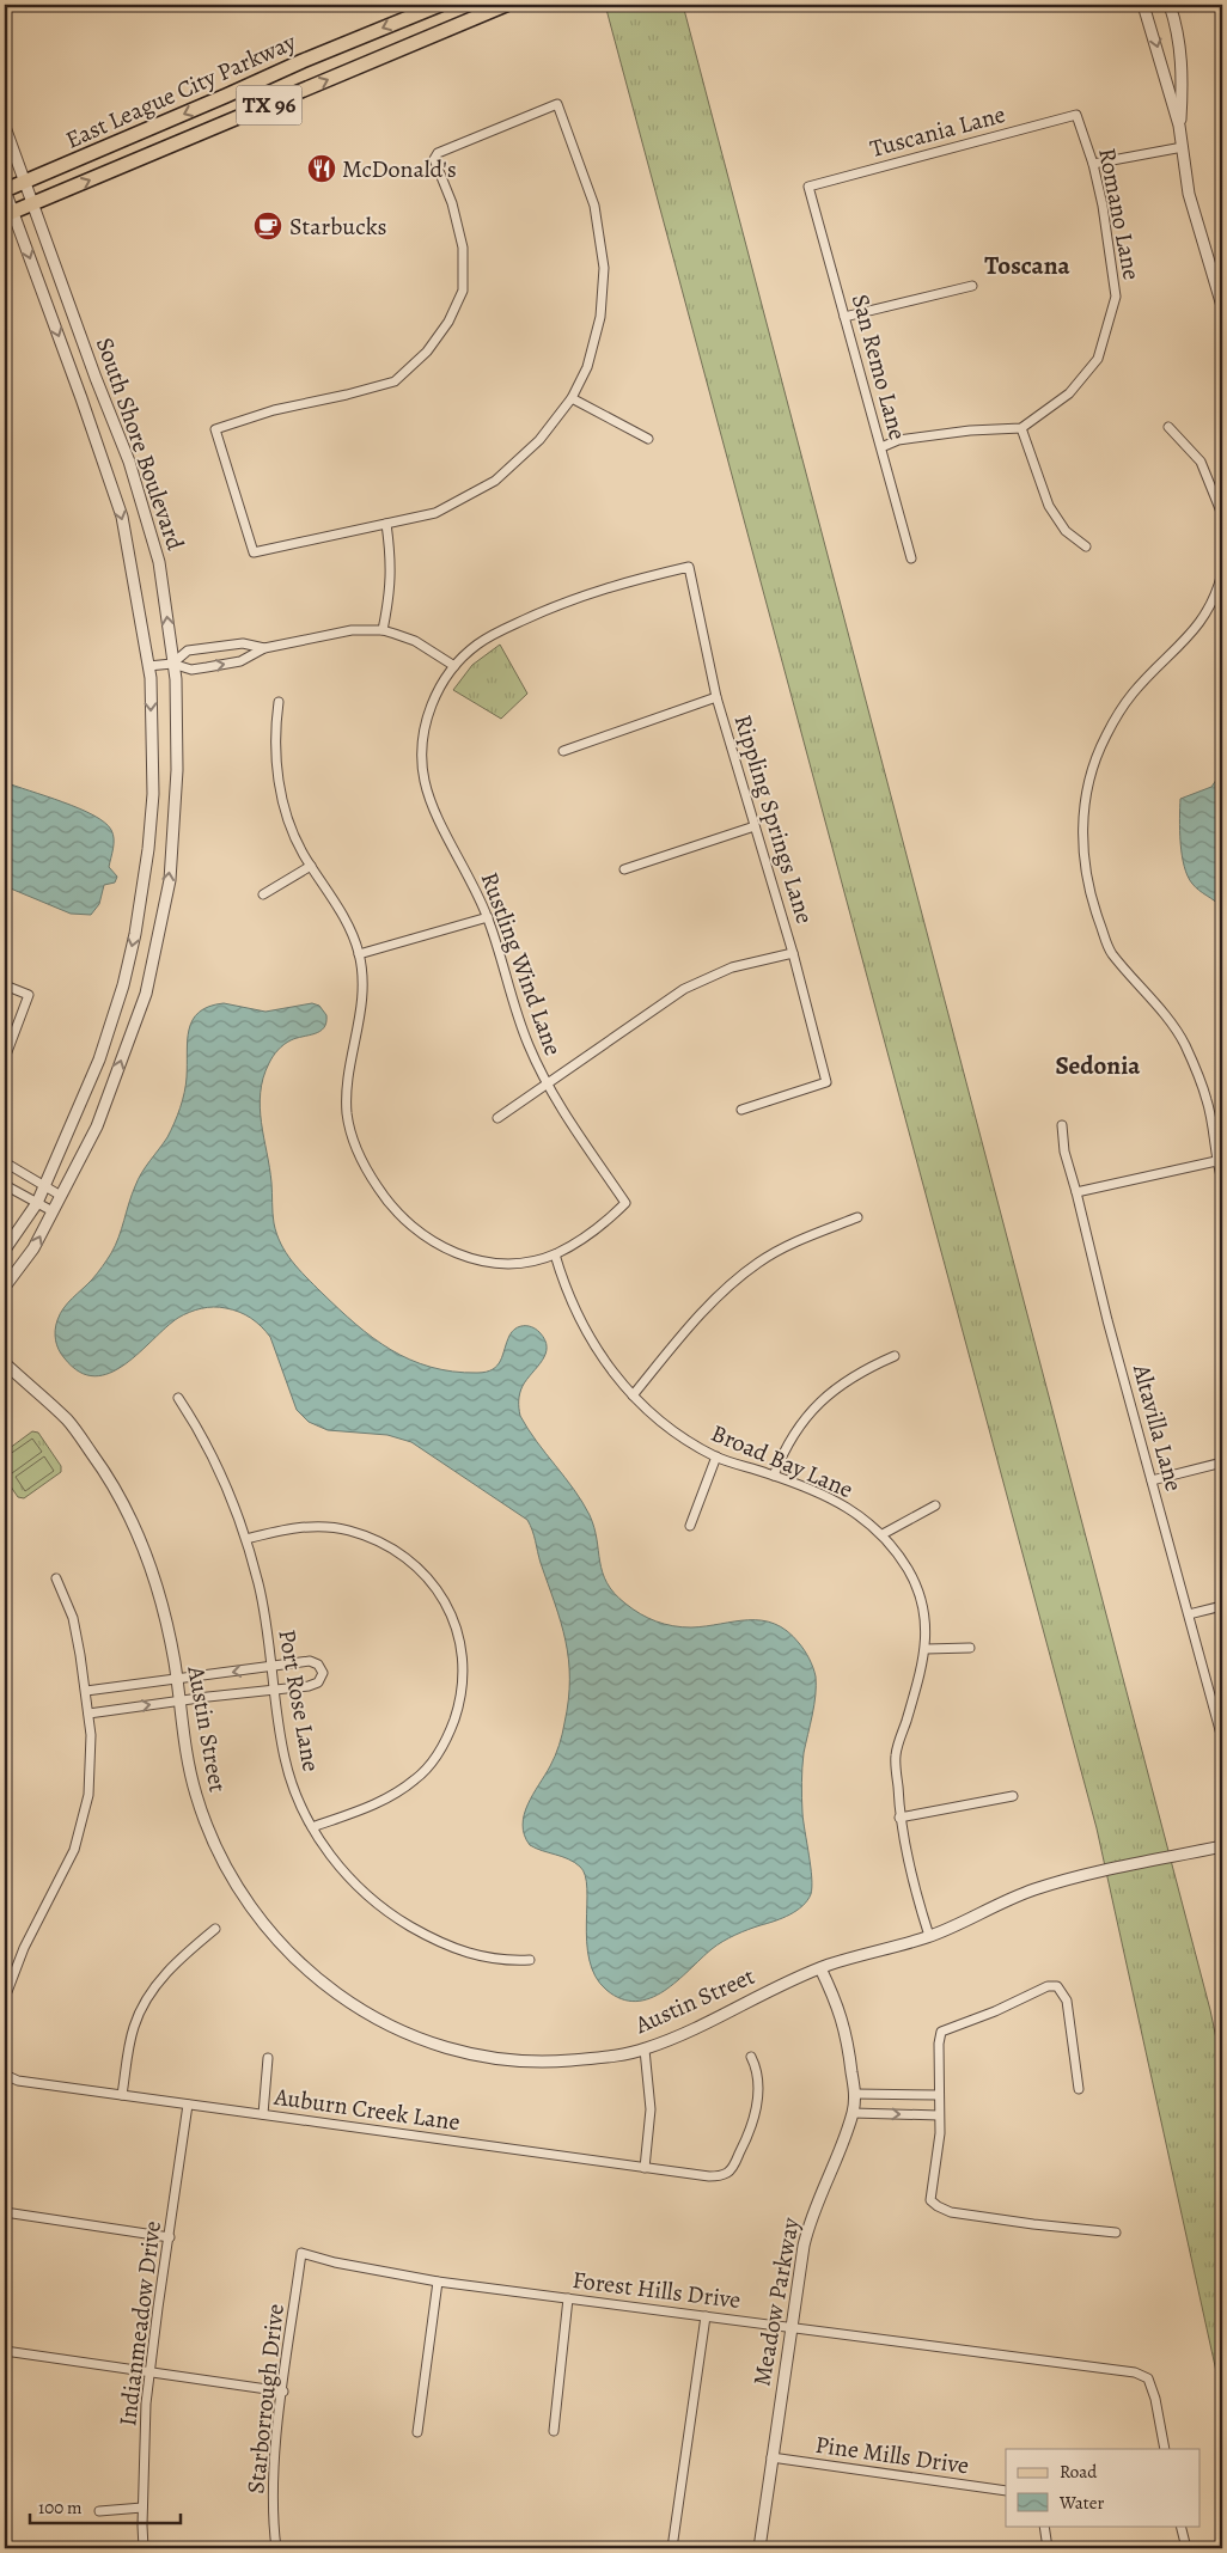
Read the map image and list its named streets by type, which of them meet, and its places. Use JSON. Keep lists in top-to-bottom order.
{
  "streets": {
    "main road": ["East League City Parkway", "TX 96"],
    "street": [
      "Tuscania Lane",
      "Romano Lane",
      "San Remo Lane",
      "South Shore Boulevard",
      "Rippling Springs Lane",
      "Rustling Wind Lane",
      "Altavilla Lane",
      "Broad Bay Lane",
      "Port Rose Lane",
      "Austin Street",
      "Auburn Creek Lane",
      "Forest Hills Drive",
      "Meadow Parkway",
      "Indianmeadow Drive",
      "Starborrough Drive",
      "Pine Mills Drive"
    ]
  },
  "crossings": [
    ["East League City Parkway", "South Shore Boulevard"],
    ["Tuscania Lane", "Romano Lane"],
    ["Tuscania Lane", "San Remo Lane"],
    ["Rippling Springs Lane", "Rustling Wind Lane"],
    ["Rustling Wind Lane", "Broad Bay Lane"],
    ["Broad Bay Lane", "Austin Street"],
    ["Austin Street", "Meadow Parkway"],
    ["Auburn Creek Lane", "Indianmeadow Drive"],
    ["Forest Hills Drive", "Meadow Parkway"],
    ["Forest Hills Drive", "Starborrough Drive"],
    ["Meadow Parkway", "Pine Mills Drive"]
  ],
  "districts": ["Toscana", "Sedonia"],
  "places": {
    "restaurant": ["McDonald's"],
    "cafe": ["Starbucks"]
  },
  "legend": ["Road", "Water"],
  "scale_bar": "100 m"
}
